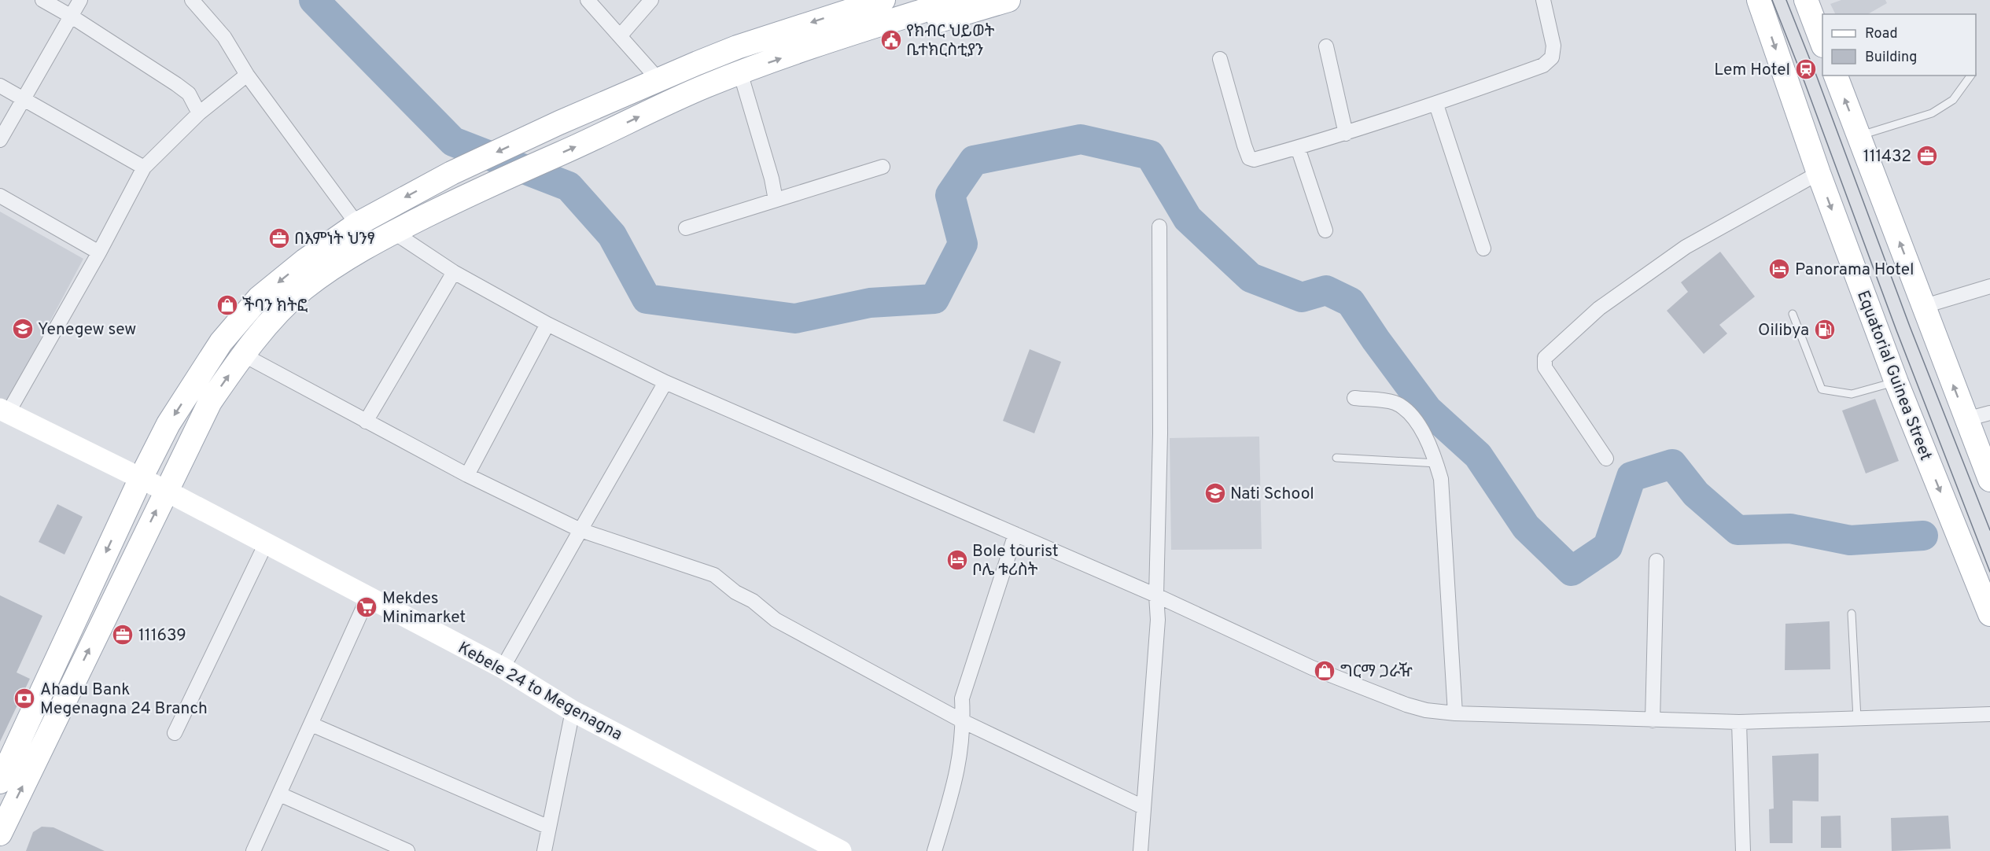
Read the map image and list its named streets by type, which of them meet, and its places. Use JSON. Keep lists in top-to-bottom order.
{
  "streets": {
    "main road": ["Equatorial Guinea Street", "Kebele 24 to Megenagna"]
  },
  "places": {
    "public building": ["የክብር ህይወት ቤተክርስቲያን"],
    "station": ["Lem Hotel"],
    "office": ["111432", "በእምነት ህንፃ", "111639"],
    "hotel": ["Panorama Hotel", "Bole tourist ቦሌ ቱሪስት"],
    "shop": ["ችባን ክትፎ", "ግርማ ጋራዥ"],
    "school or university": ["Yenegew sew", "Nati School"],
    "fuel station": ["Oilibya"],
    "supermarket": ["Mekdes Minimarket"],
    "bank": ["Ahadu Bank Megenagna 24 Branch"]
  },
  "legend": ["Road", "Building"]
}
